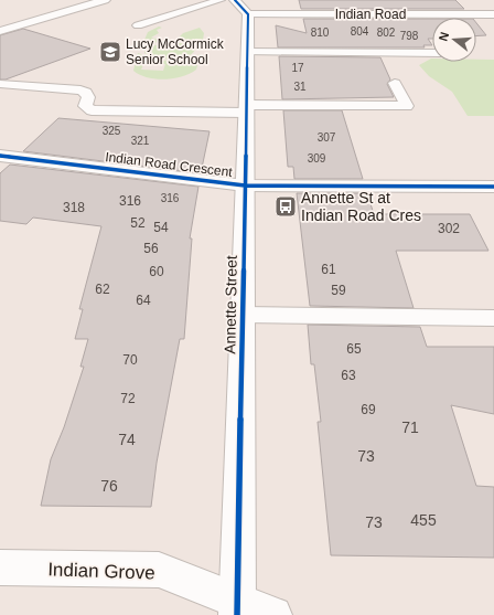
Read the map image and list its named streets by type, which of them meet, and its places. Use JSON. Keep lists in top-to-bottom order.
{
  "streets": {
    "street": [
      "Indian Road",
      "Indian Road Crescent",
      "Annette Street",
      "Indian Grove"
    ]
  },
  "crossings": [
    ["Indian Road", "Annette Street"],
    ["Indian Road Crescent", "Annette Street"],
    ["Annette Street", "Indian Grove"]
  ],
  "places": {
    "school or university": ["Lucy McCormick Senior School"],
    "bus stop": ["Annette St at Indian Road Cres"]
  },
  "house_numbers": [
    "804",
    "810",
    "802",
    "798",
    "17",
    "31",
    "325",
    "307",
    "321",
    "309",
    "316",
    "316",
    "318",
    "52",
    "54",
    "302",
    "56",
    "61",
    "60",
    "62",
    "59",
    "64",
    "65",
    "70",
    "63",
    "72",
    "69",
    "71",
    "74",
    "73",
    "76",
    "455",
    "73"
  ],
  "north": "left"
}
